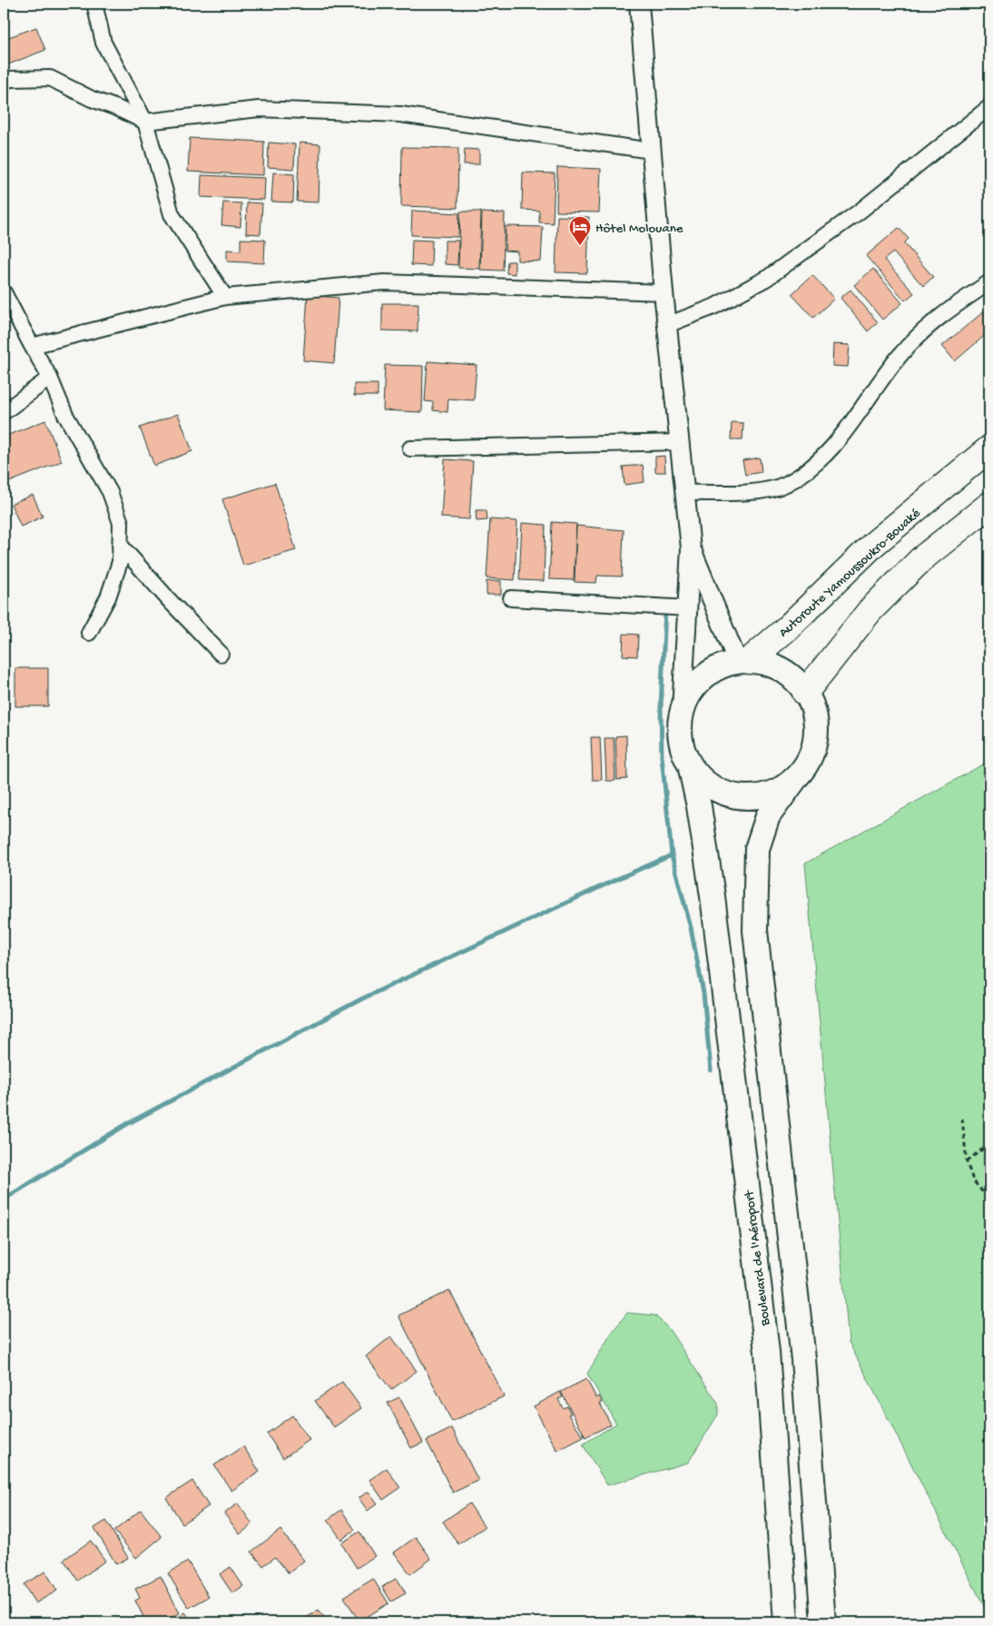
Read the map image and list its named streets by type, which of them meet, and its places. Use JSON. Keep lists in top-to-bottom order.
{
  "streets": {
    "highway": ["Autoroute Yamoussoukro-Bouaké", "Boulevard de l'Aéroport"]
  },
  "crossings": [
    ["Autoroute Yamoussoukro-Bouaké", "Boulevard de l'Aéroport"]
  ],
  "places": {
    "hotel": ["Hôtel Molouane"]
  }
}
